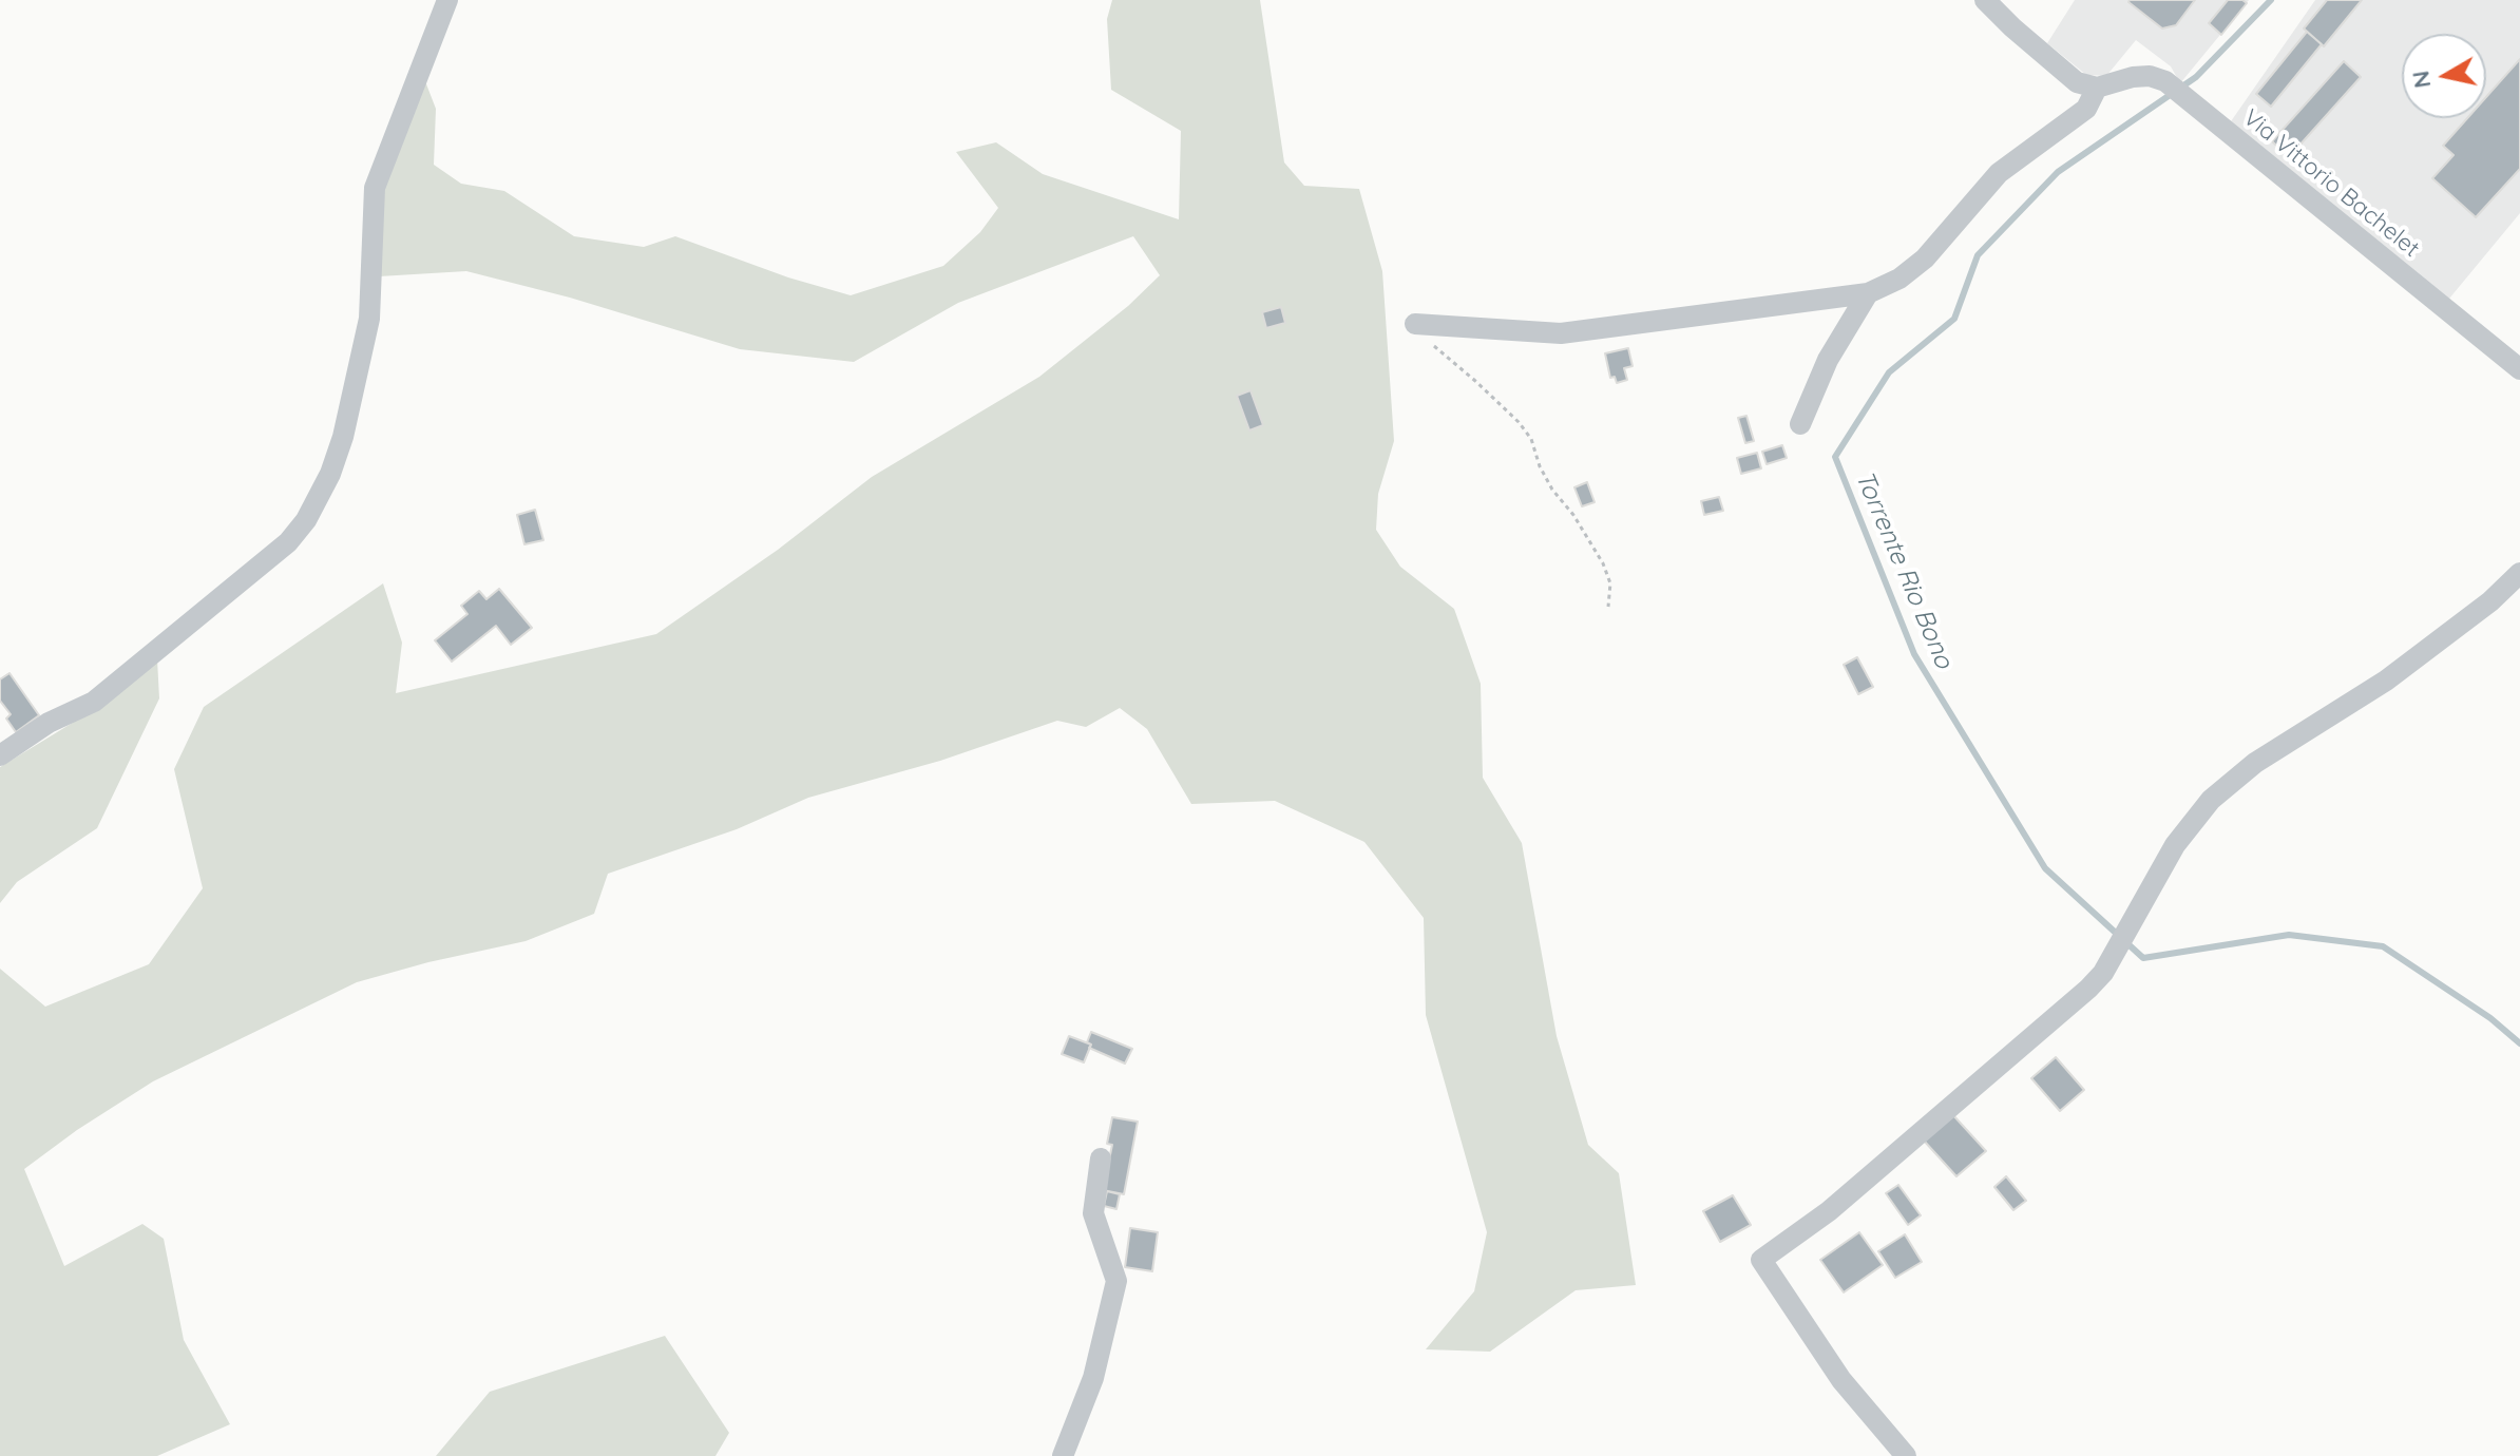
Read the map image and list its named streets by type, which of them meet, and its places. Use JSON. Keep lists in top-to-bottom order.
{
  "streets": {
    "street": ["Via Vittorio Bachelet"]
  },
  "water": ["Torrente Rio Bono"],
  "north": "left"
}
